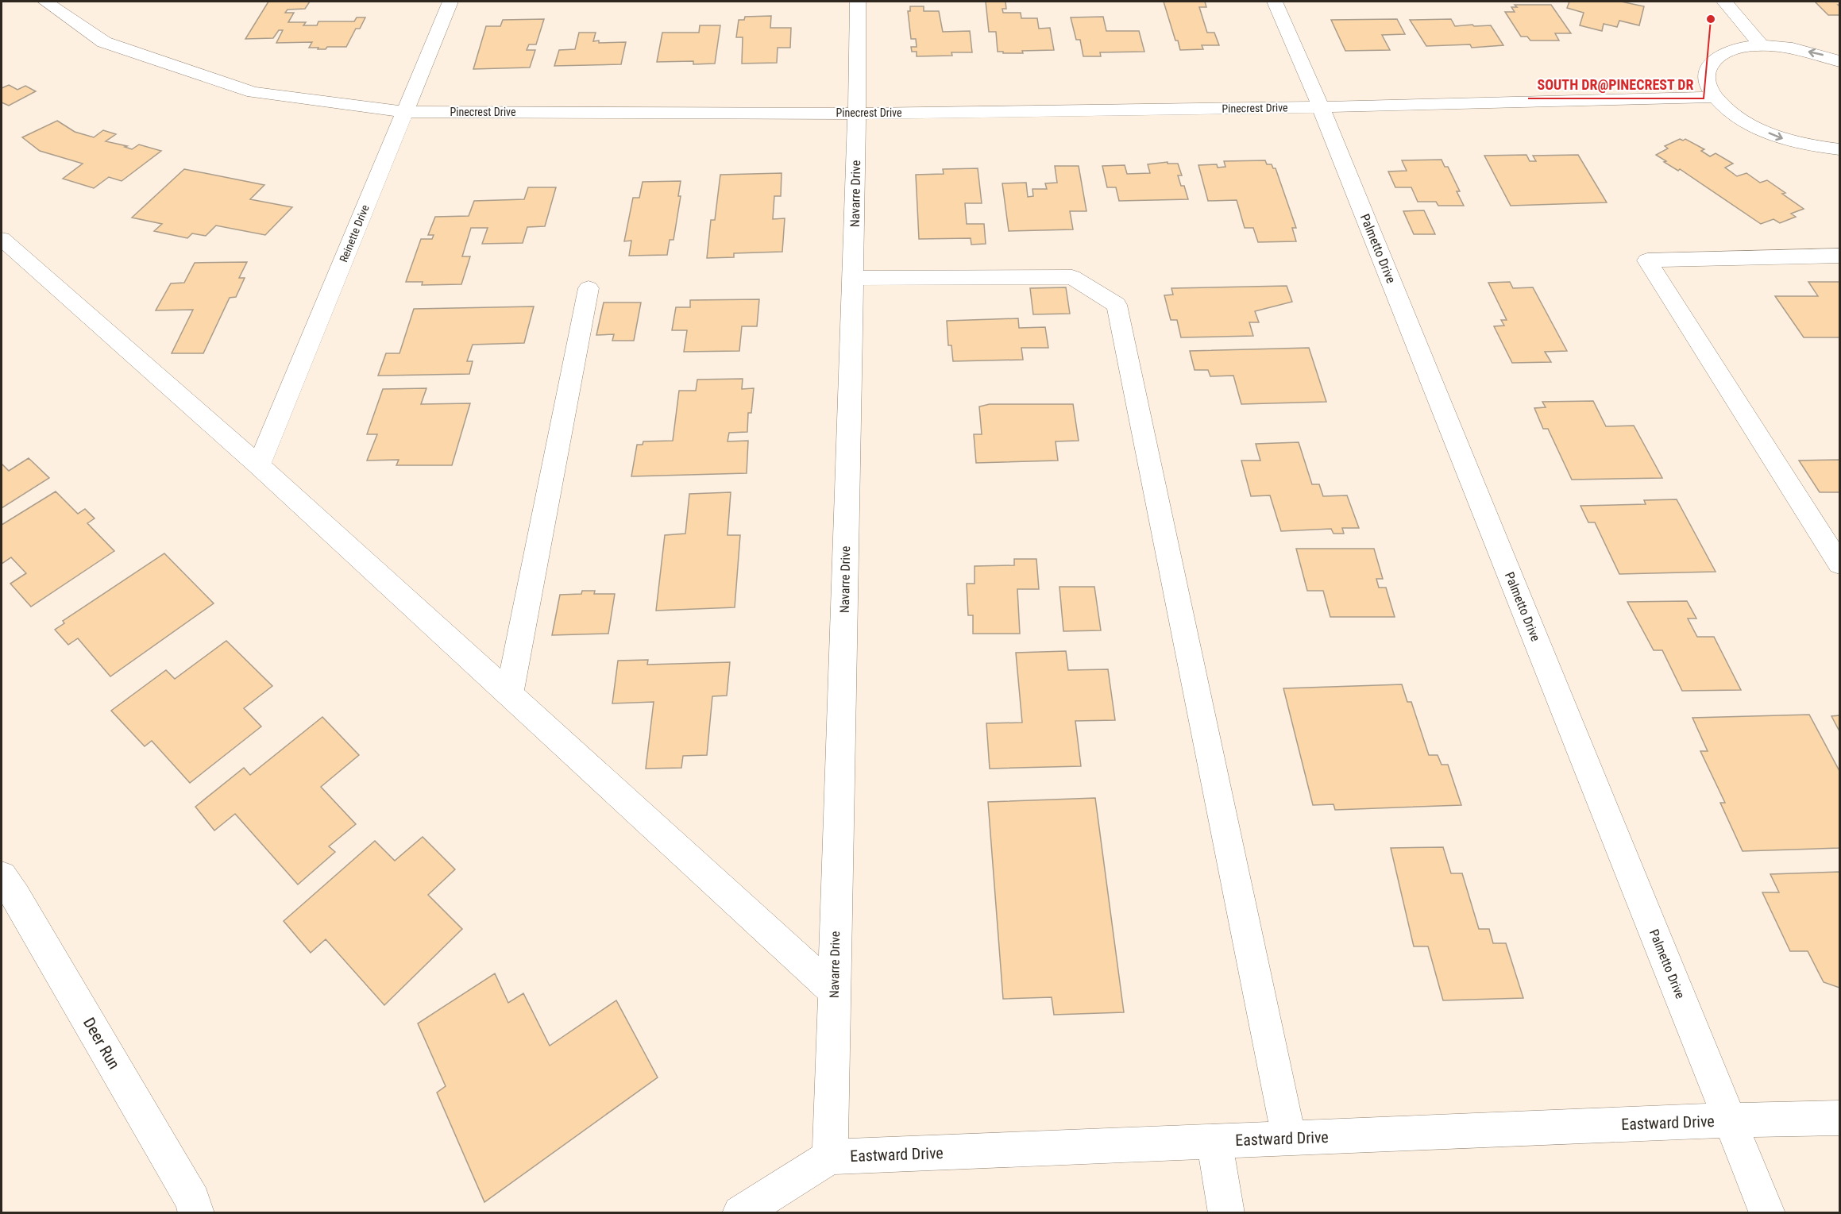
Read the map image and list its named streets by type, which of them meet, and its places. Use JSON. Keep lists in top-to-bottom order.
{
  "streets": {
    "street": [
      "Pinecrest Drive",
      "Navarre Drive",
      "Reinette Drive",
      "Palmetto Drive",
      "Deer Run",
      "Eastward Drive"
    ]
  },
  "crossings": [
    ["Pinecrest Drive", "Navarre Drive"],
    ["Pinecrest Drive", "Reinette Drive"],
    ["Pinecrest Drive", "Palmetto Drive"],
    ["Navarre Drive", "Eastward Drive"],
    ["Palmetto Drive", "Eastward Drive"]
  ],
  "places": ["SOUTH DR@PINECREST DR"]
}
